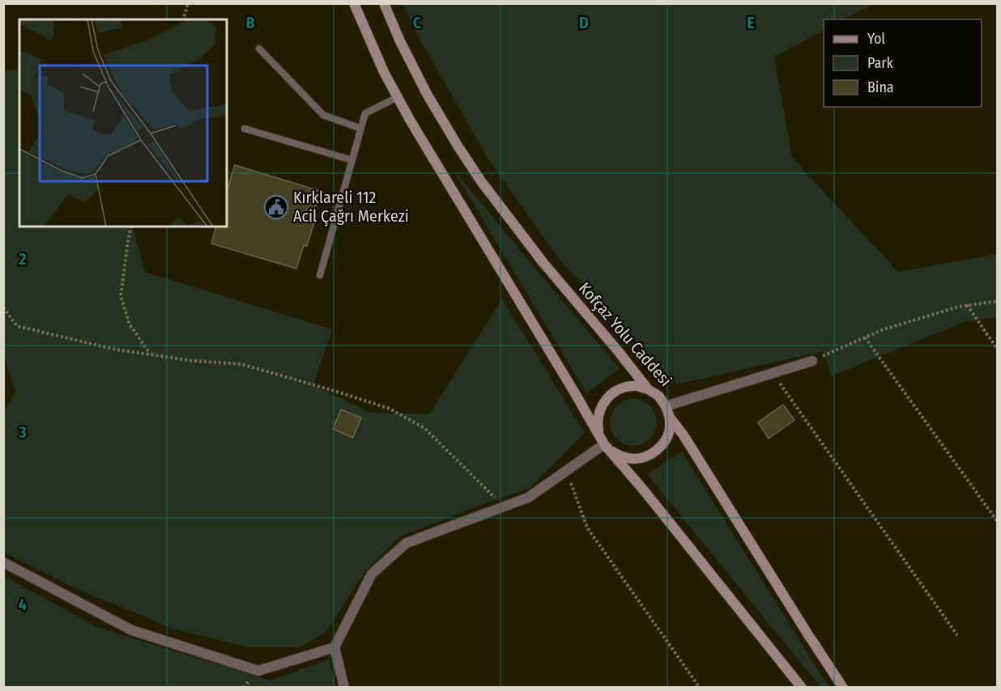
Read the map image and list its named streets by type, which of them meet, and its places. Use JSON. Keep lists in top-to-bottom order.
{
  "streets": {
    "main road": ["Kofçaz Yolu Caddesi"]
  },
  "places": {
    "public building": ["Kırklareli 112 Acil Çağrı Merkezi"]
  },
  "legend": ["Yol", "Park", "Bina"],
  "grid": {
    "columns": [
      "B",
      "C",
      "D",
      "E"
    ],
    "rows": ["2", "3", "4"]
  }
}
